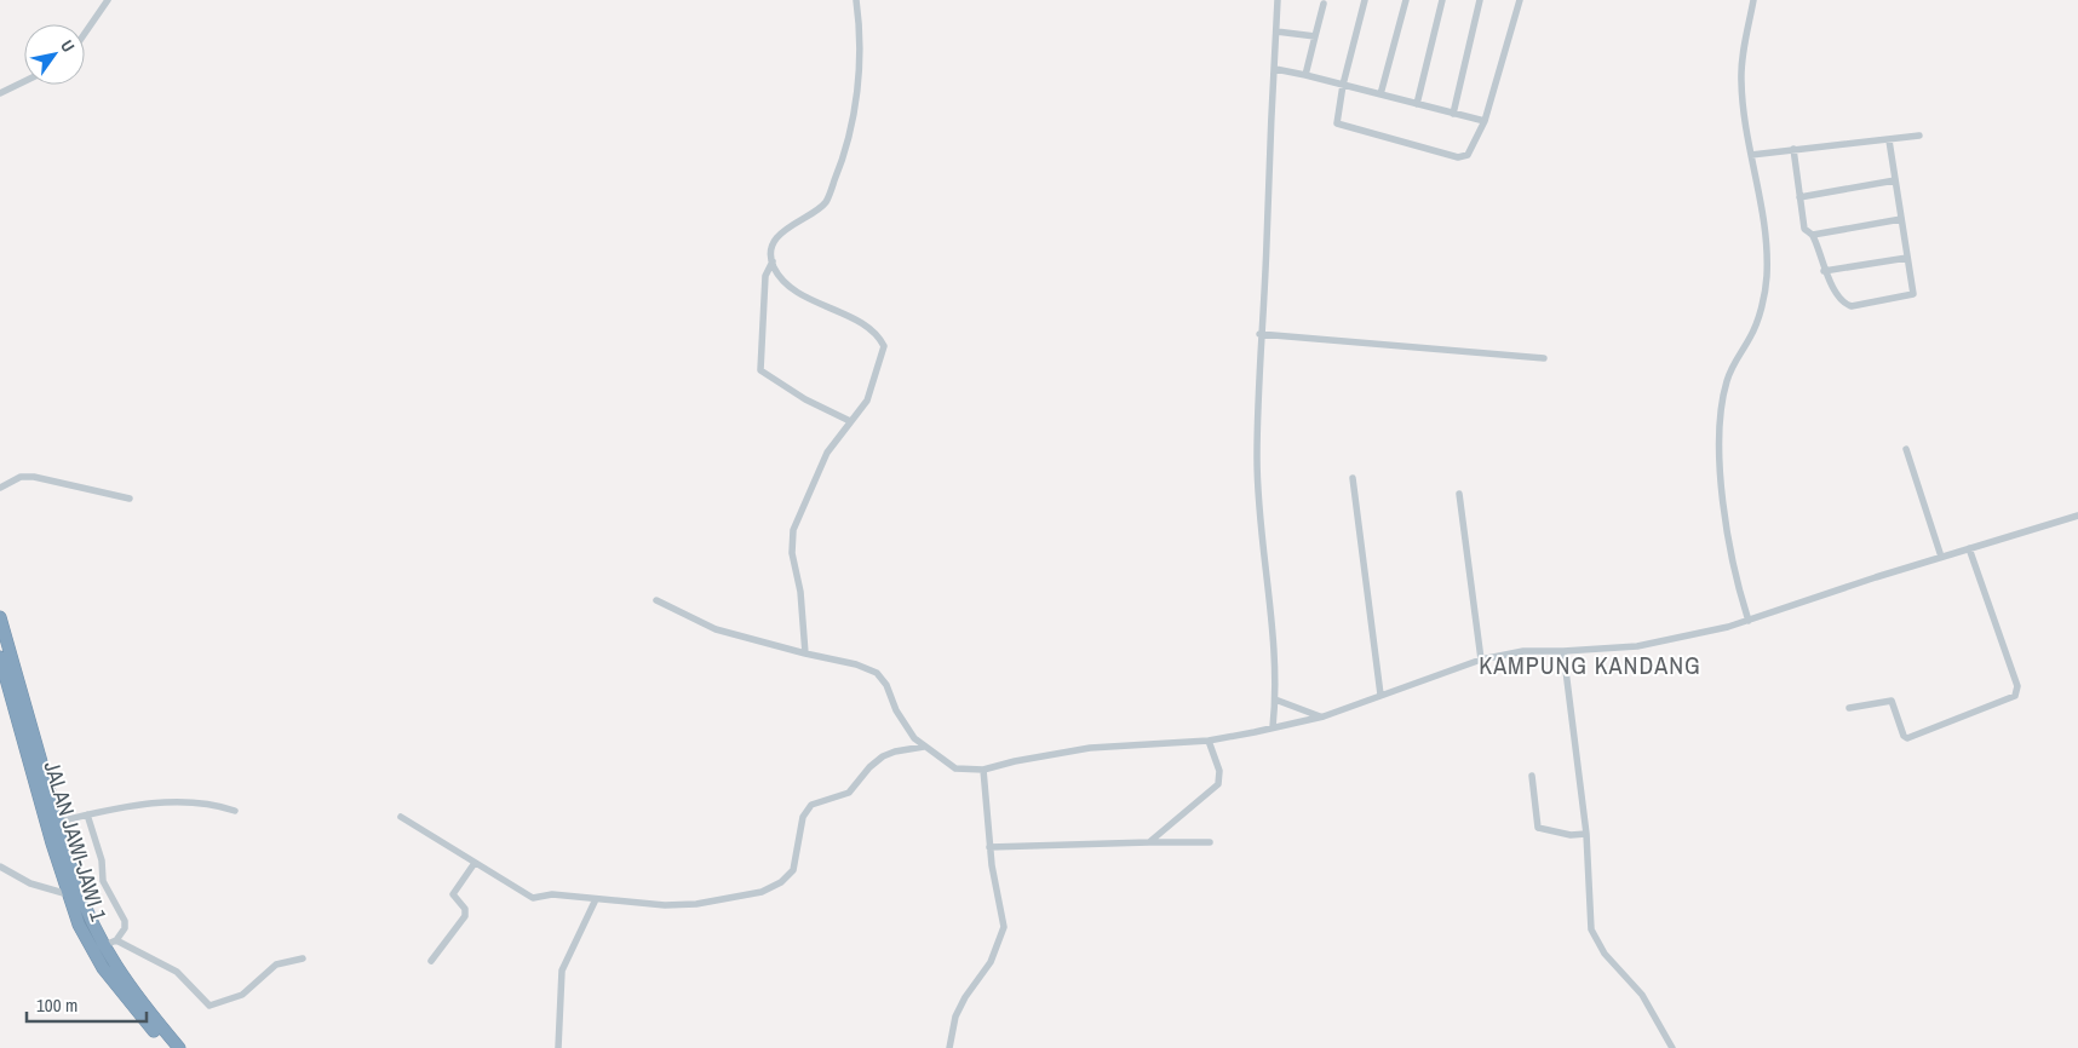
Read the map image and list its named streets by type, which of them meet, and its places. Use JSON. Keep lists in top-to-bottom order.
{
  "streets": {
    "highway": ["JALAN JAWI-JAWI 1"]
  },
  "districts": ["KAMPUNG KANDANG"],
  "scale_bar": "100 m",
  "north": "top right"
}
